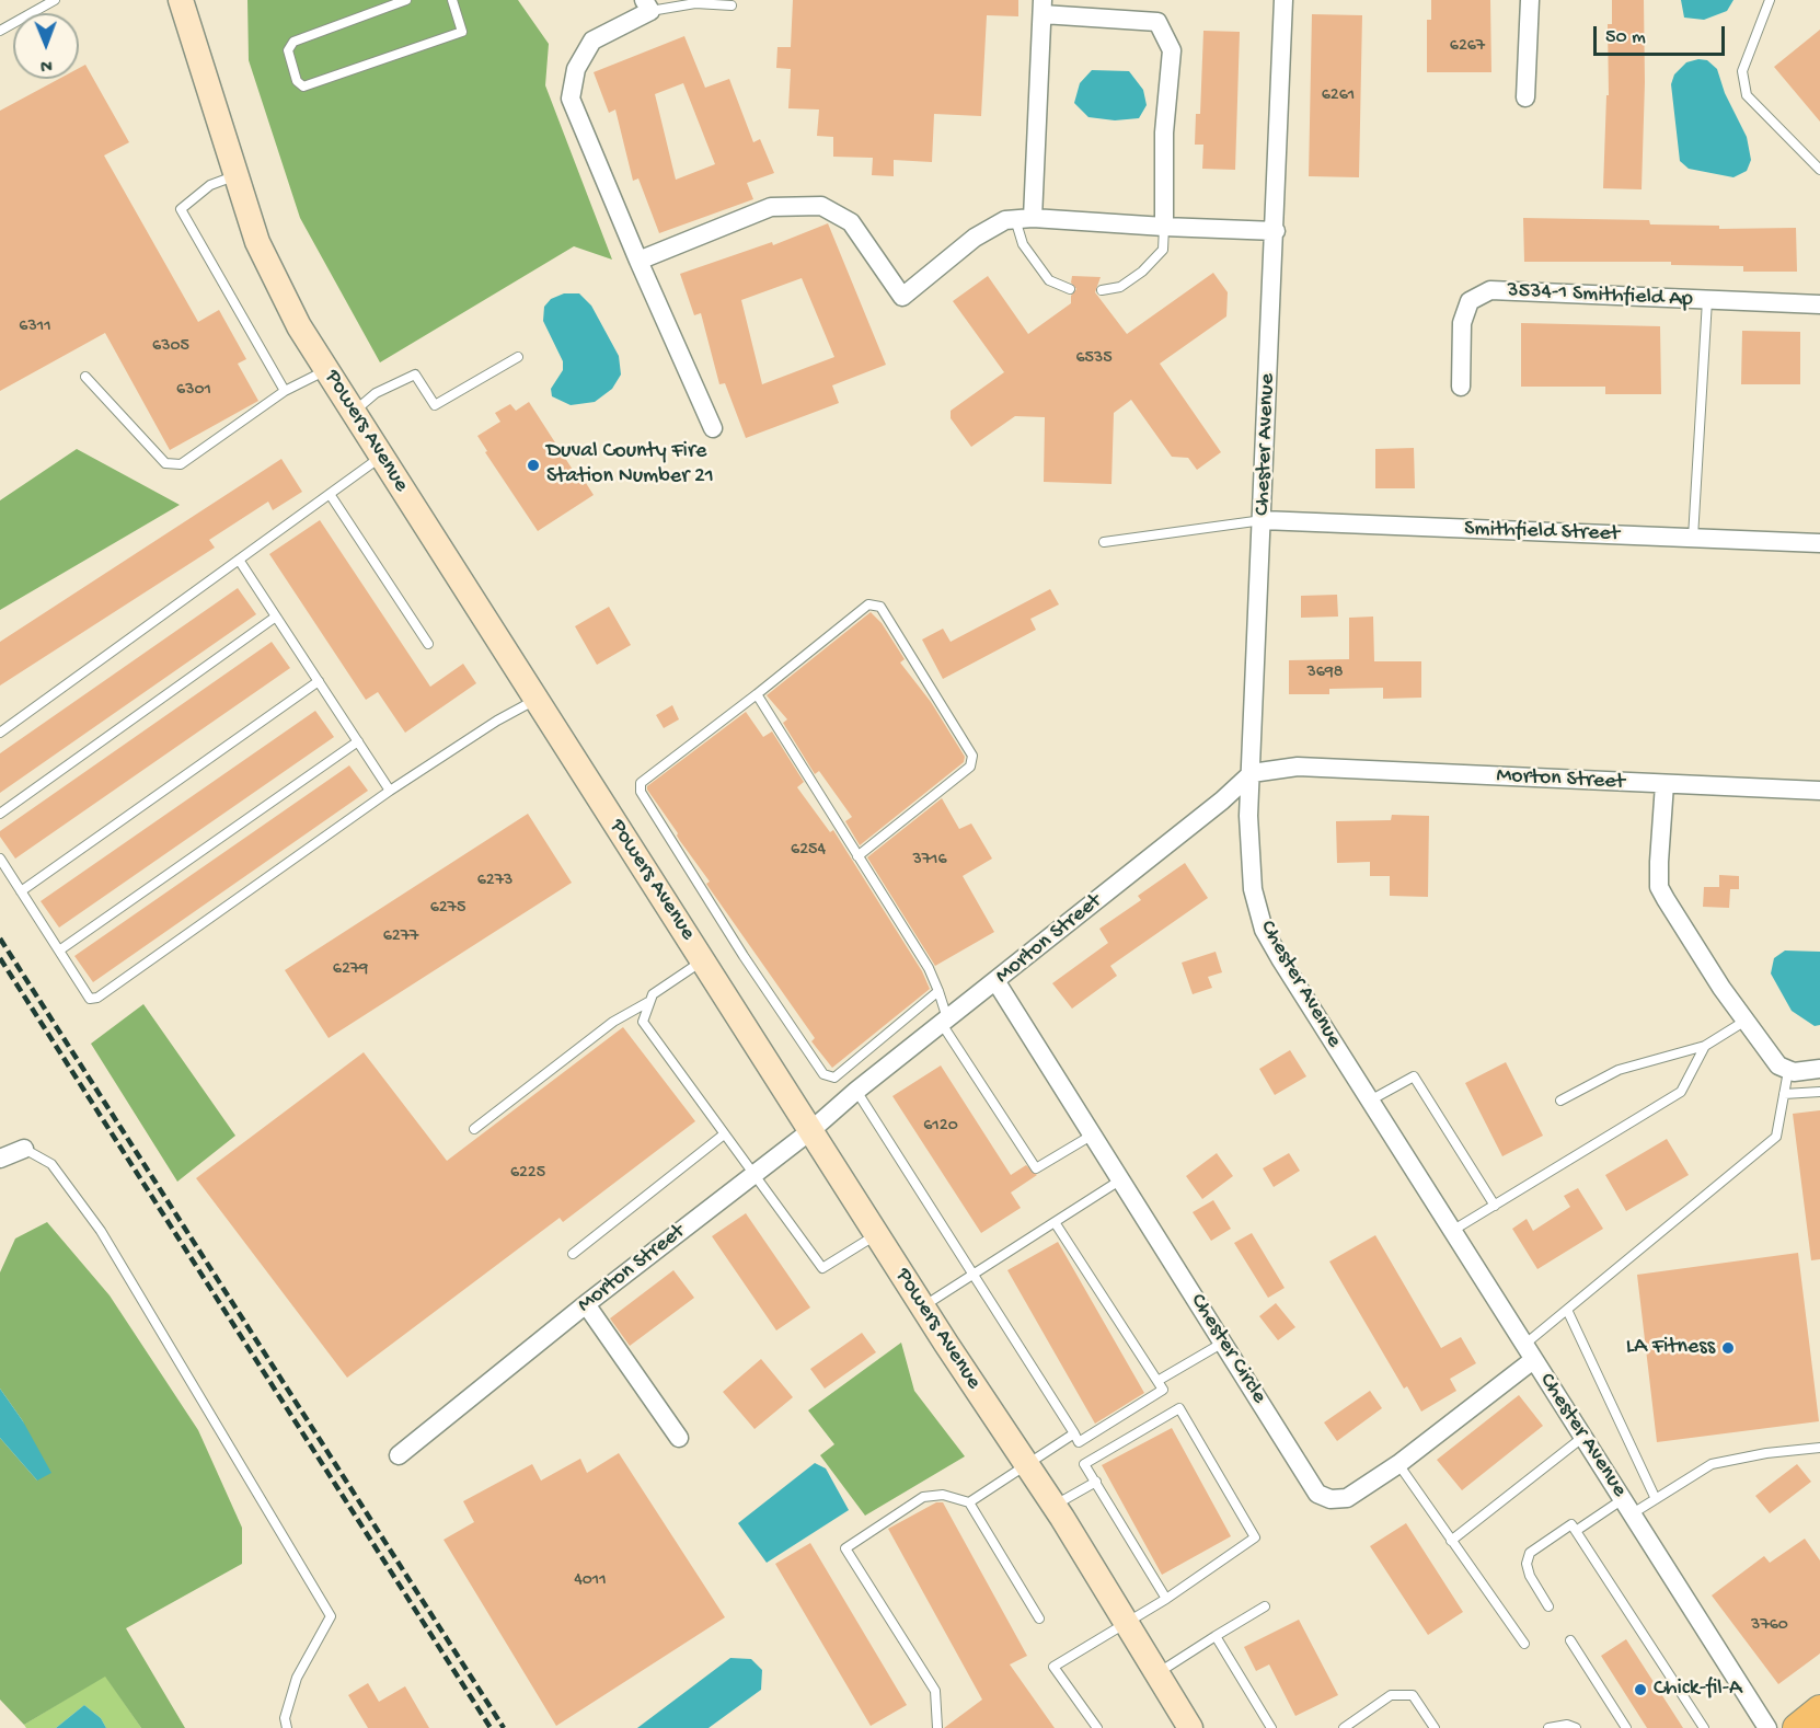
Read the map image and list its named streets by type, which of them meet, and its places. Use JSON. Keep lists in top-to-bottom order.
{
  "streets": {
    "street": [
      "3534-1 Smithfield Ap",
      "Powers Avenue",
      "Chester Avenue",
      "Smithfield Street",
      "Morton Street",
      "Chester Circle"
    ]
  },
  "crossings": [
    ["Powers Avenue", "Morton Street"],
    ["Chester Avenue", "Smithfield Street"],
    ["Chester Avenue", "Morton Street"],
    ["Chester Avenue", "Chester Circle"],
    ["Morton Street", "Chester Circle"]
  ],
  "places": ["Duval County Fire Station Number 21", "LA Fitness", "Chick-fil-A"],
  "house_numbers": [
    "6267",
    "6261",
    "6311",
    "6305",
    "6535",
    "6301",
    "3698",
    "6254",
    "3716",
    "6273",
    "6275",
    "6277",
    "6279",
    "6120",
    "6225",
    "4011",
    "3760"
  ],
  "scale_bar": "50 m",
  "north": "bottom"
}
